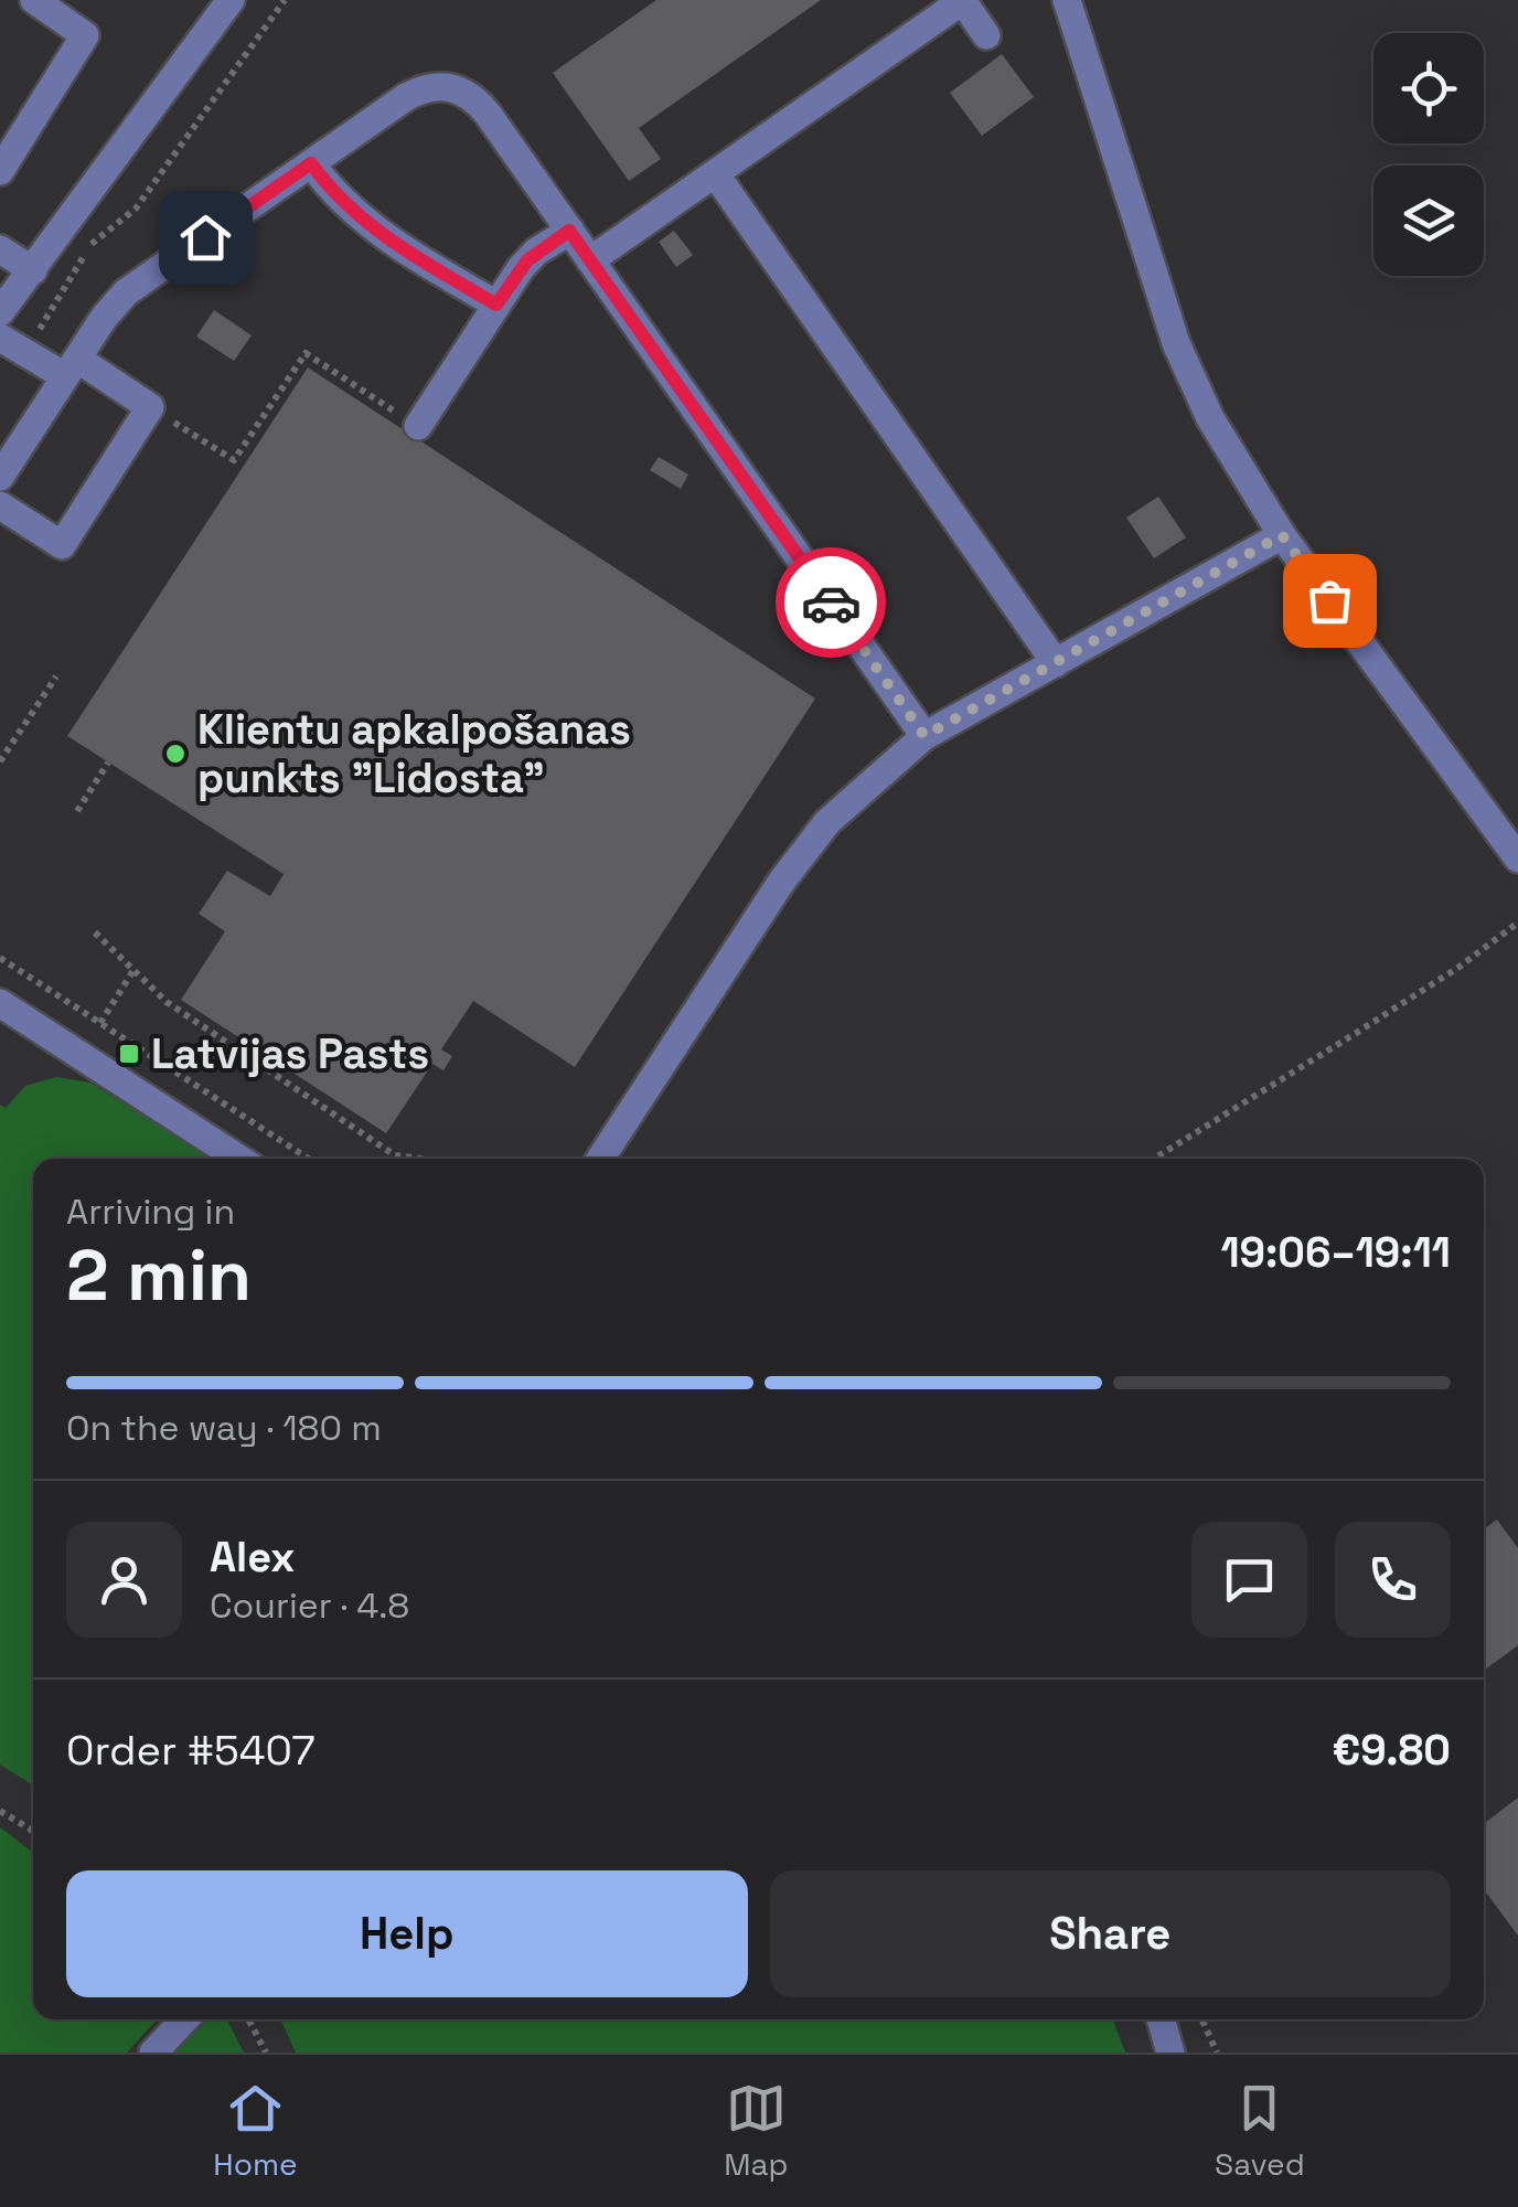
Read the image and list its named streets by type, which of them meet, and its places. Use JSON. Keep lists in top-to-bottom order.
{
  "places": {
    "other": ["Klientu apkalpošanas punkts \"Lidosta\""],
    "transit": ["Latvijas Pasts"]
  },
  "page": {
    "heading": ["2 min", "Arriving in", "19:06–19:11"],
    "panel": [
      "Alex",
      "Courier · 4.8",
      "Order #5407",
      "€9.80"
    ],
    "bar": "On the way · 180 m",
    "buttons": ["Help", "Share"],
    "tabs": ["Home", "Map", "Saved"]
  }
}
